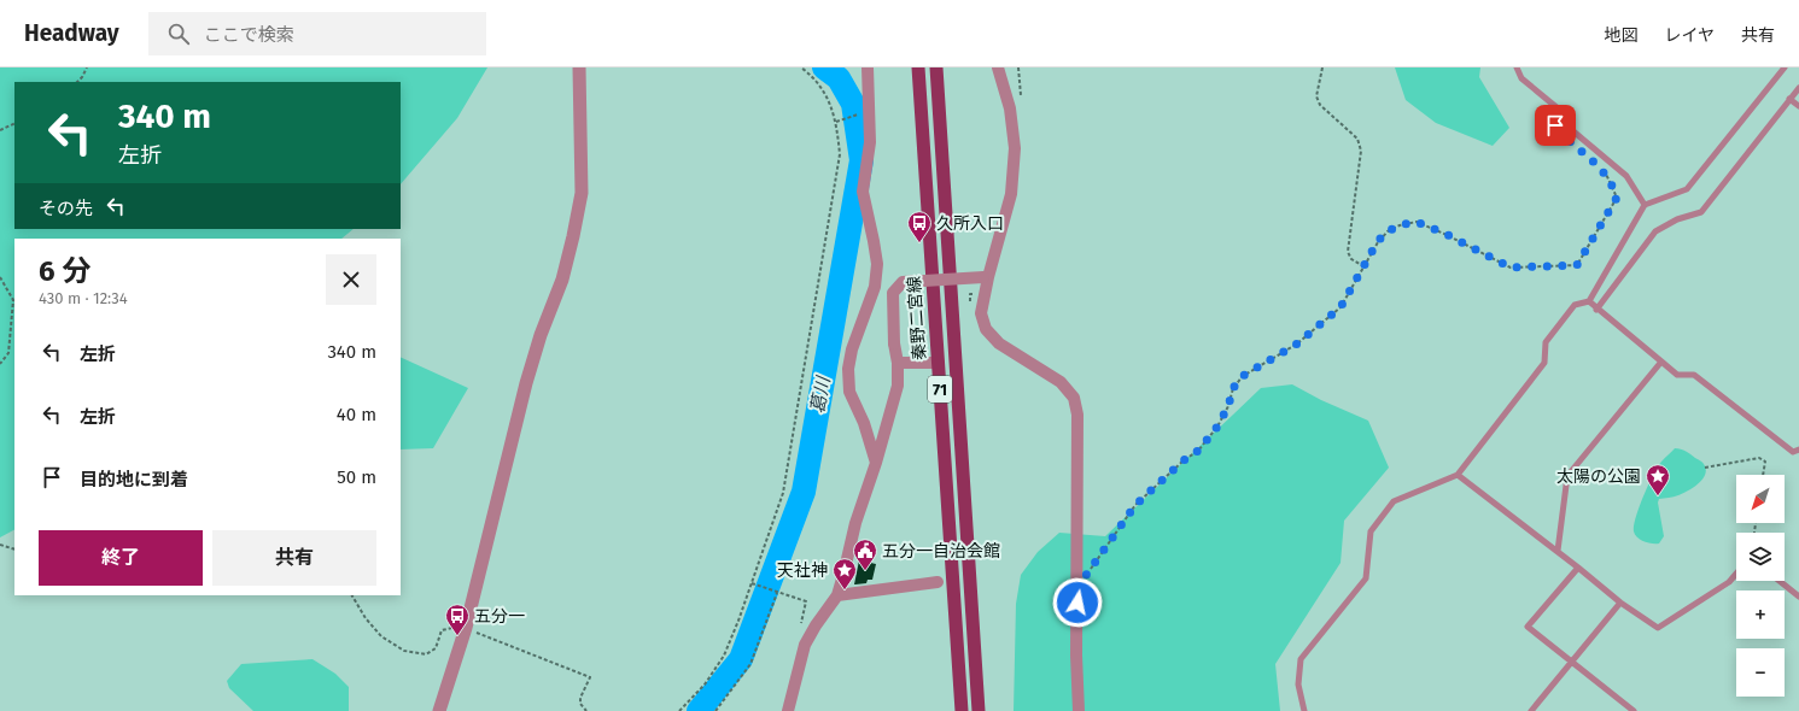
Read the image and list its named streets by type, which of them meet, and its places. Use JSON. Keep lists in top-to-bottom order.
{
  "streets": {
    "main road": ["秦野二宮線", "71"]
  },
  "water": ["葛川"],
  "places": {
    "bus stop": ["久所入口", "五分一"],
    "place": ["太陽の公園", "天社神"],
    "public building": ["五分一自治会館"]
  },
  "north": "bottom left",
  "page": {
    "header": "Headway",
    "search": "ここで検索",
    "nav": ["地図", "レイヤ", "共有"],
    "turn": ["340 m", "左折"],
    "then": "その先",
    "heading": ["6 分", "430 m · 12:34"],
    "list": [
      {
        "name": "左折",
        "value": "340 m"
      },
      {
        "name": "左折",
        "value": "40 m"
      },
      {
        "name": "目的地に到着",
        "value": "50 m"
      }
    ],
    "map_buttons": ["+", "−"],
    "buttons": ["終了", "共有"]
  }
}
